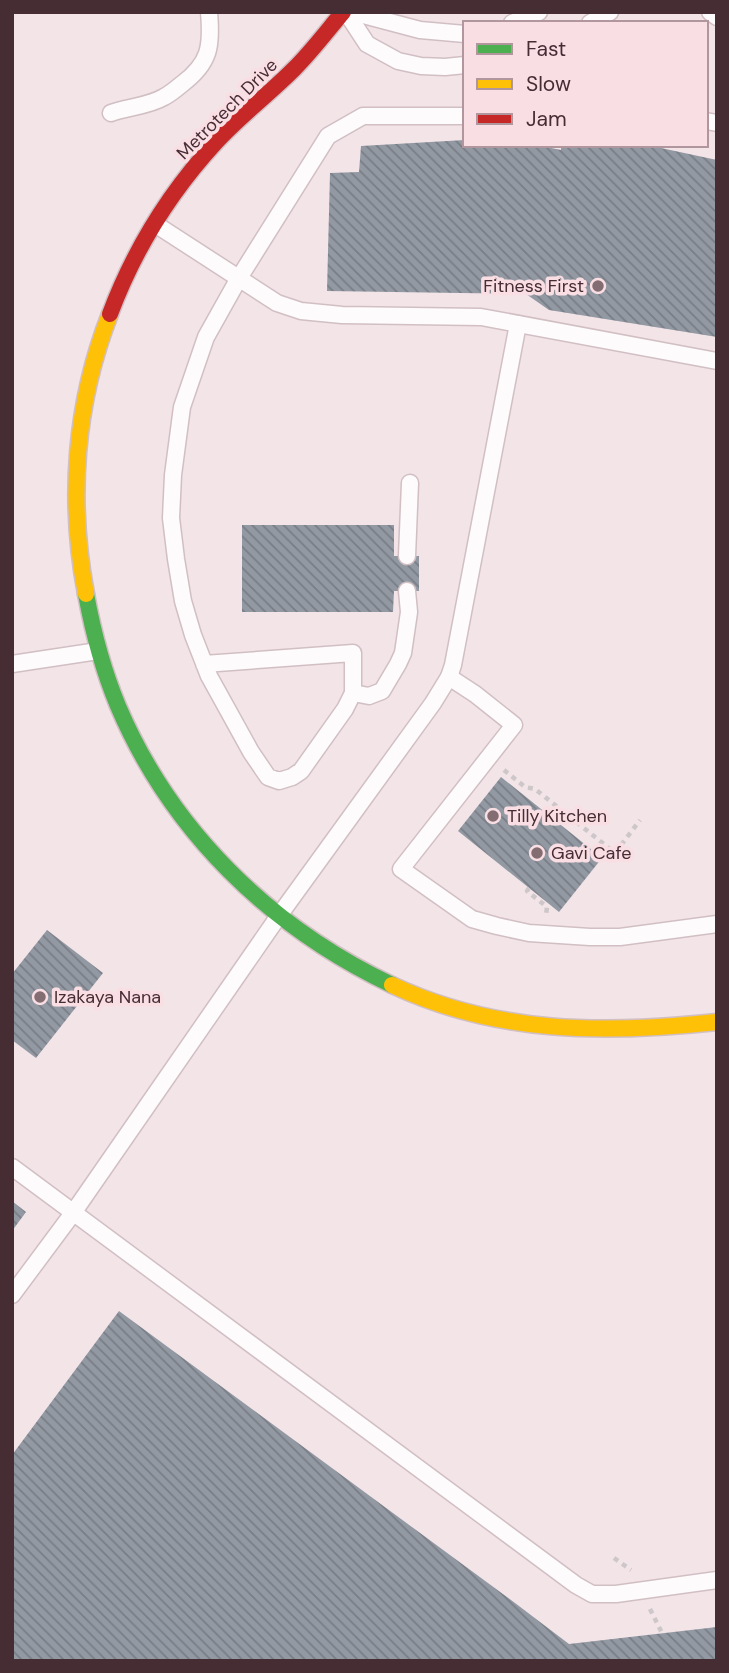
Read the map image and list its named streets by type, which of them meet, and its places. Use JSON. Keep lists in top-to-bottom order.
{
  "streets": {
    "street": ["Metrotech Drive"]
  },
  "places": [
    "Fitness First",
    "Tilly Kitchen",
    "Gavi Cafe",
    "Izakaya Nana"
  ],
  "legend": ["Fast", "Slow", "Jam"]
}
